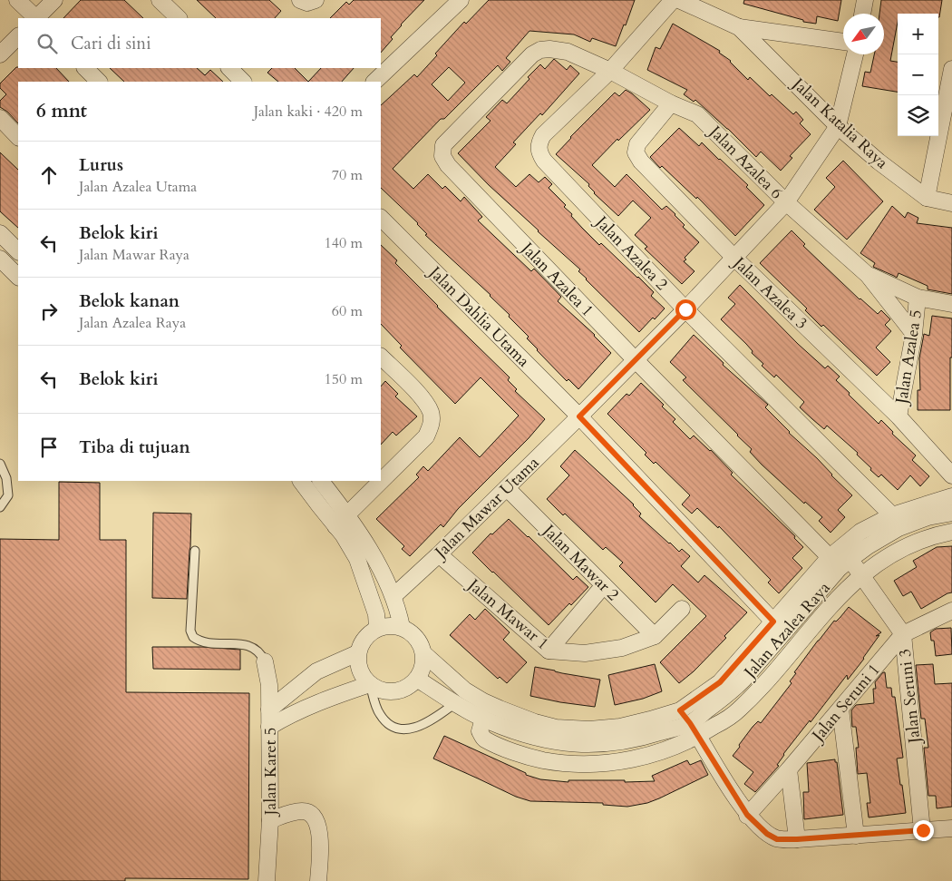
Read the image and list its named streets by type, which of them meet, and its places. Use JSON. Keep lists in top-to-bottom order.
{
  "streets": {
    "street": [
      "Jalan Katalia Raya",
      "Jalan Azalea 6",
      "Jalan Azalea 2",
      "Jalan Azalea 1",
      "Jalan Azalea 3",
      "Jalan Dahlia Utama",
      "Jalan Azalea 5",
      "Jalan Mawar Utama",
      "Jalan Mawar 2",
      "Jalan Mawar 1",
      "Jalan Azalea Raya",
      "Jalan Seruni 3",
      "Jalan Seruni 1",
      "Jalan Karet 5"
    ]
  },
  "crossings": [
    ["Jalan Katalia Raya", "Jalan Mawar Utama"],
    ["Jalan Azalea 6", "Jalan Azalea 2"],
    ["Jalan Azalea 6", "Jalan Azalea 1"],
    ["Jalan Azalea 6", "Jalan Azalea 3"],
    ["Jalan Azalea 6", "Jalan Azalea 5"],
    ["Jalan Azalea 6", "Jalan Mawar Utama"],
    ["Jalan Azalea 2", "Jalan Azalea 1"],
    ["Jalan Azalea 2", "Jalan Mawar Utama"],
    ["Jalan Azalea 2", "Jalan Azalea Raya"],
    ["Jalan Azalea 1", "Jalan Mawar Utama"],
    ["Jalan Azalea 1", "Jalan Azalea Raya"],
    ["Jalan Azalea 3", "Jalan Azalea 5"],
    ["Jalan Azalea 3", "Jalan Mawar Utama"],
    ["Jalan Dahlia Utama", "Jalan Mawar Utama"],
    ["Jalan Dahlia Utama", "Jalan Azalea Raya"],
    ["Jalan Mawar Utama", "Jalan Mawar 2"],
    ["Jalan Mawar Utama", "Jalan Mawar 1"],
    ["Jalan Mawar 2", "Jalan Mawar 1"],
    ["Jalan Azalea Raya", "Jalan Seruni 3"],
    ["Jalan Seruni 3", "Jalan Seruni 1"]
  ],
  "north": "bottom left",
  "page": {
    "map_buttons": ["+", "−"],
    "search": "Cari di sini",
    "heading": ["6 mnt", "Jalan kaki · 420 m"],
    "list": [
      ["Lurus", "Jalan Azalea Utama", "70 m"],
      ["Belok kiri", "Jalan Mawar Raya", "140 m"],
      ["Belok kanan", "Jalan Azalea Raya", "60 m"],
      ["Belok kiri", "150 m"],
      "Tiba di tujuan"
    ]
  }
}
